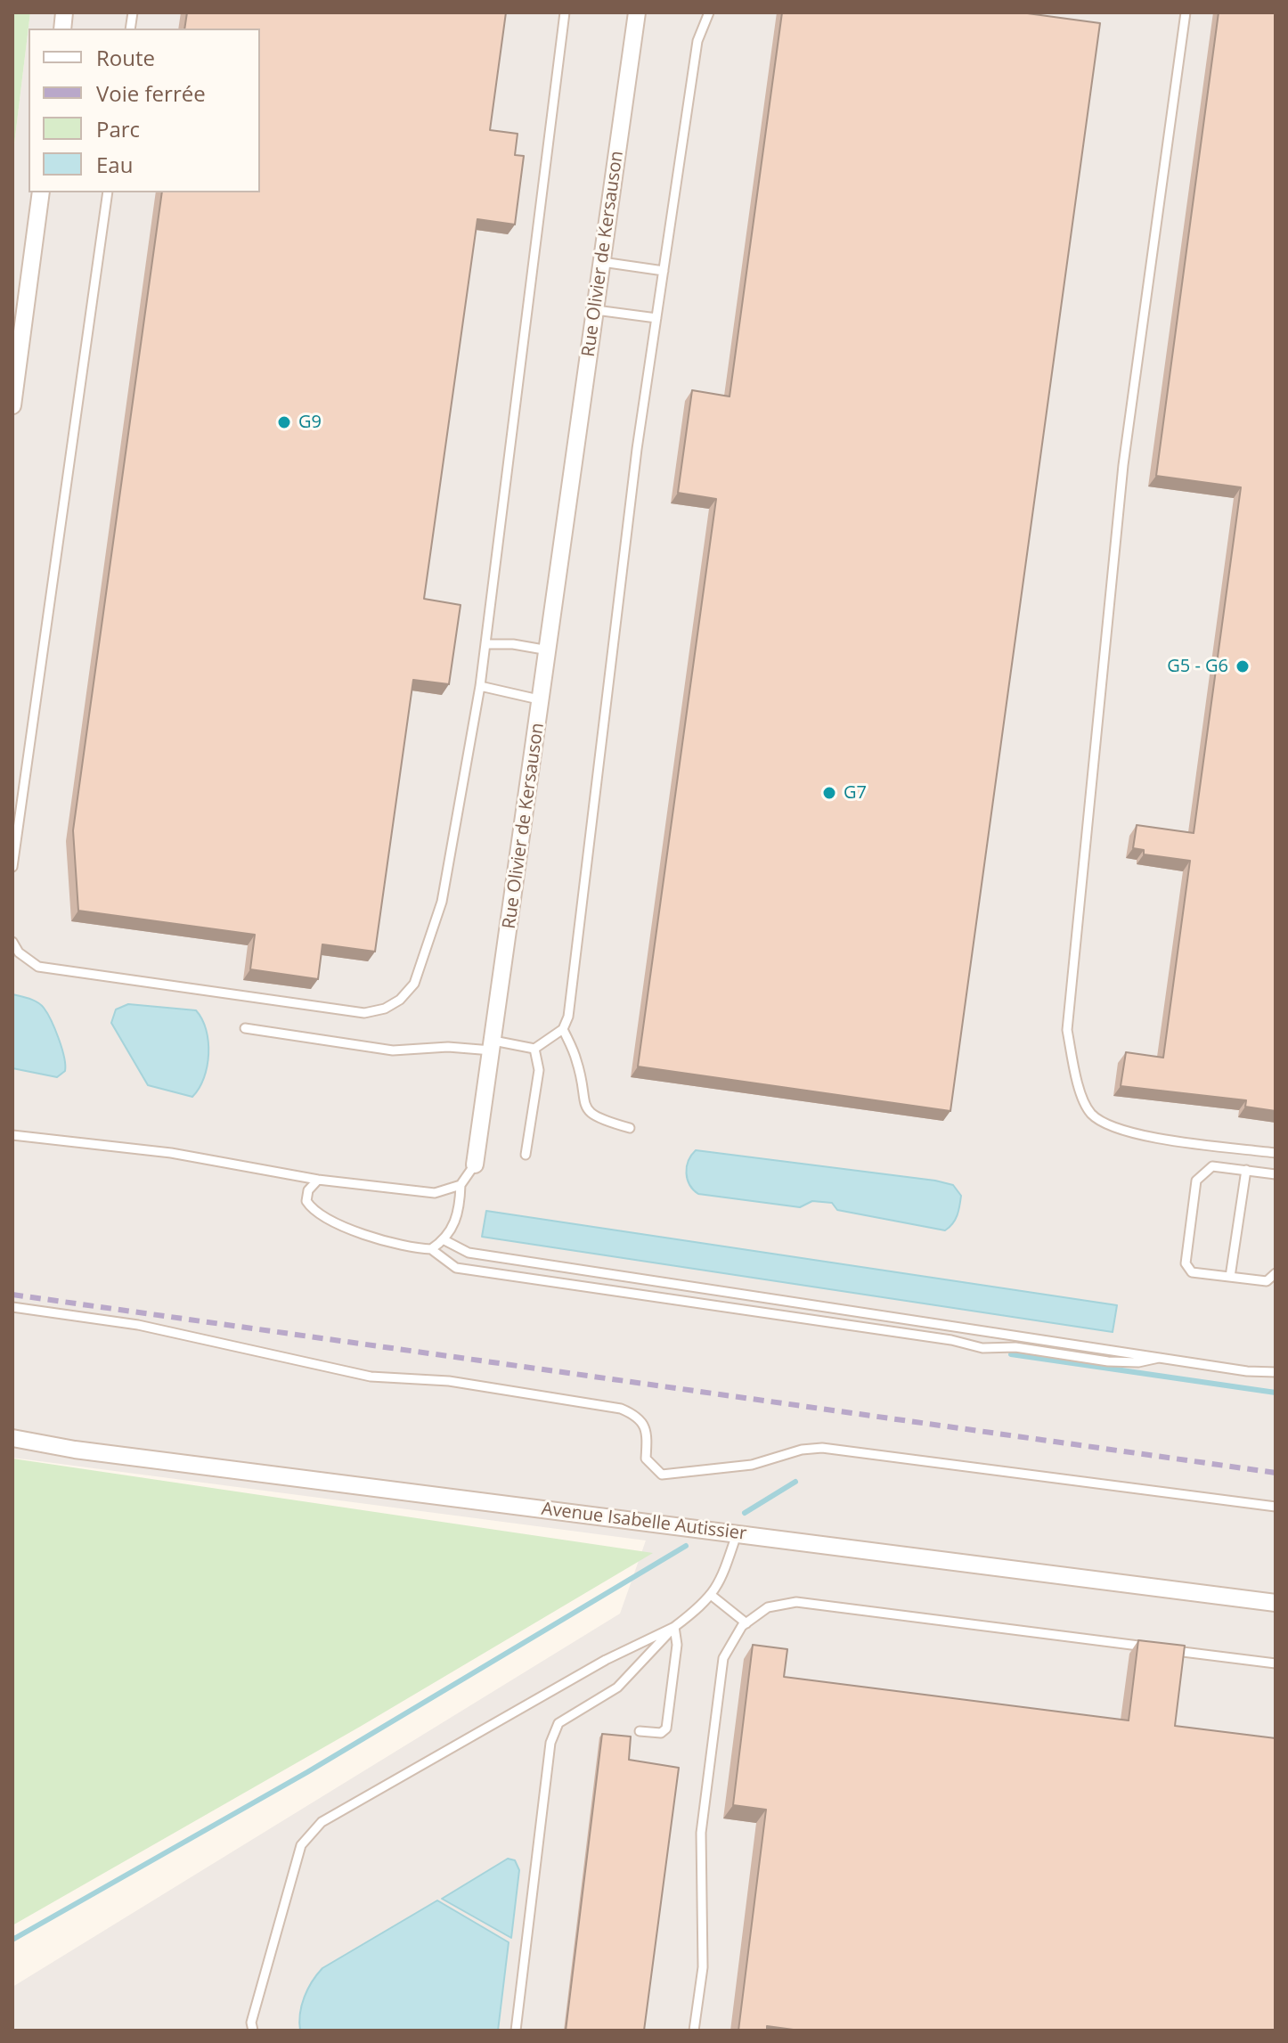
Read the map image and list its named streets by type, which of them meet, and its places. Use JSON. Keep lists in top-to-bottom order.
{
  "streets": {
    "street": ["Rue Olivier de Kersauson", "Avenue Isabelle Autissier"]
  },
  "places": ["G9", "G5 - G6", "G7"],
  "legend": [
    "Route",
    "Voie ferrée",
    "Parc",
    "Eau"
  ]
}
